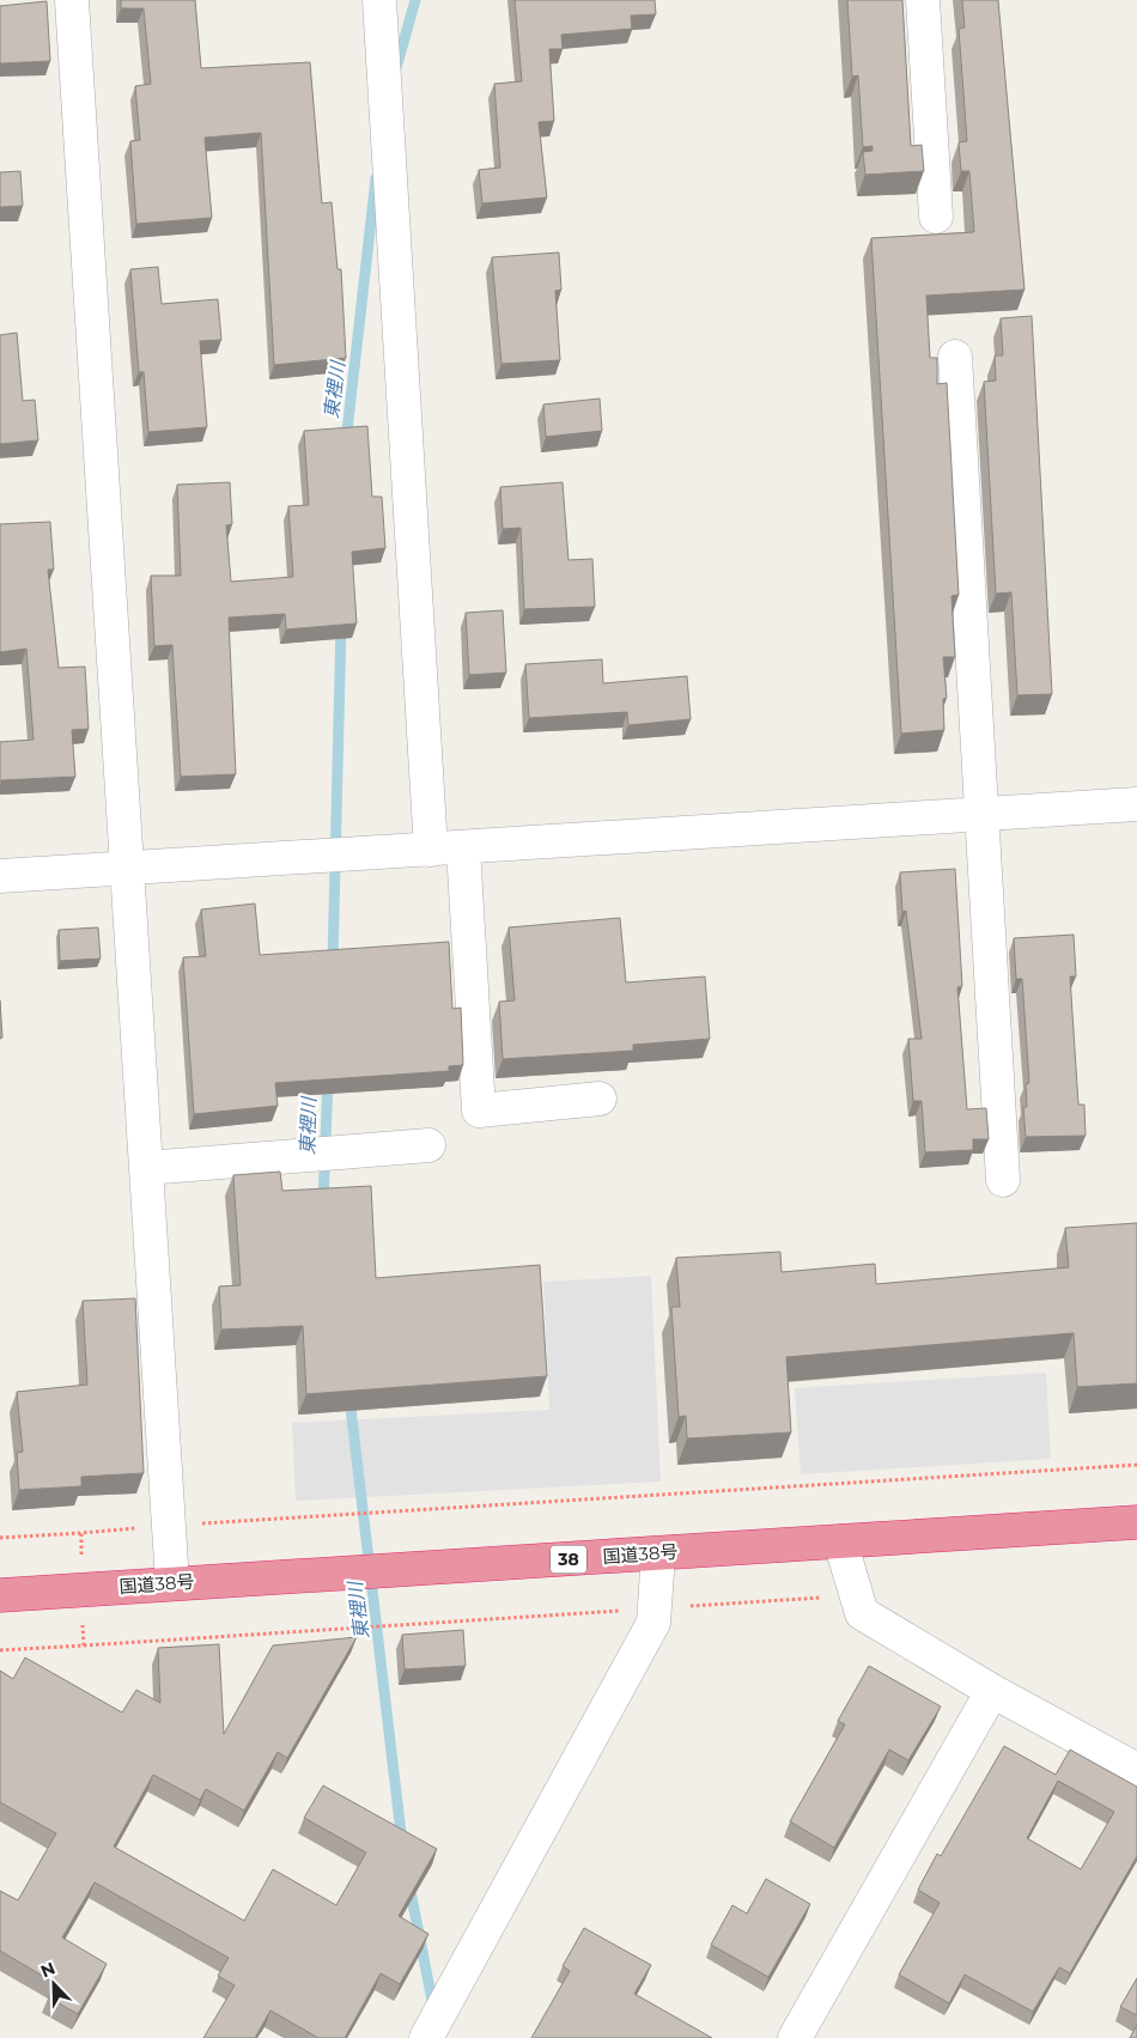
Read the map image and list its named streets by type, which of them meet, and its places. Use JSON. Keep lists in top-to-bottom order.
{
  "streets": {
    "highway": ["国道38号", "38"]
  },
  "water": ["東裡川"],
  "north": "top left"
}
